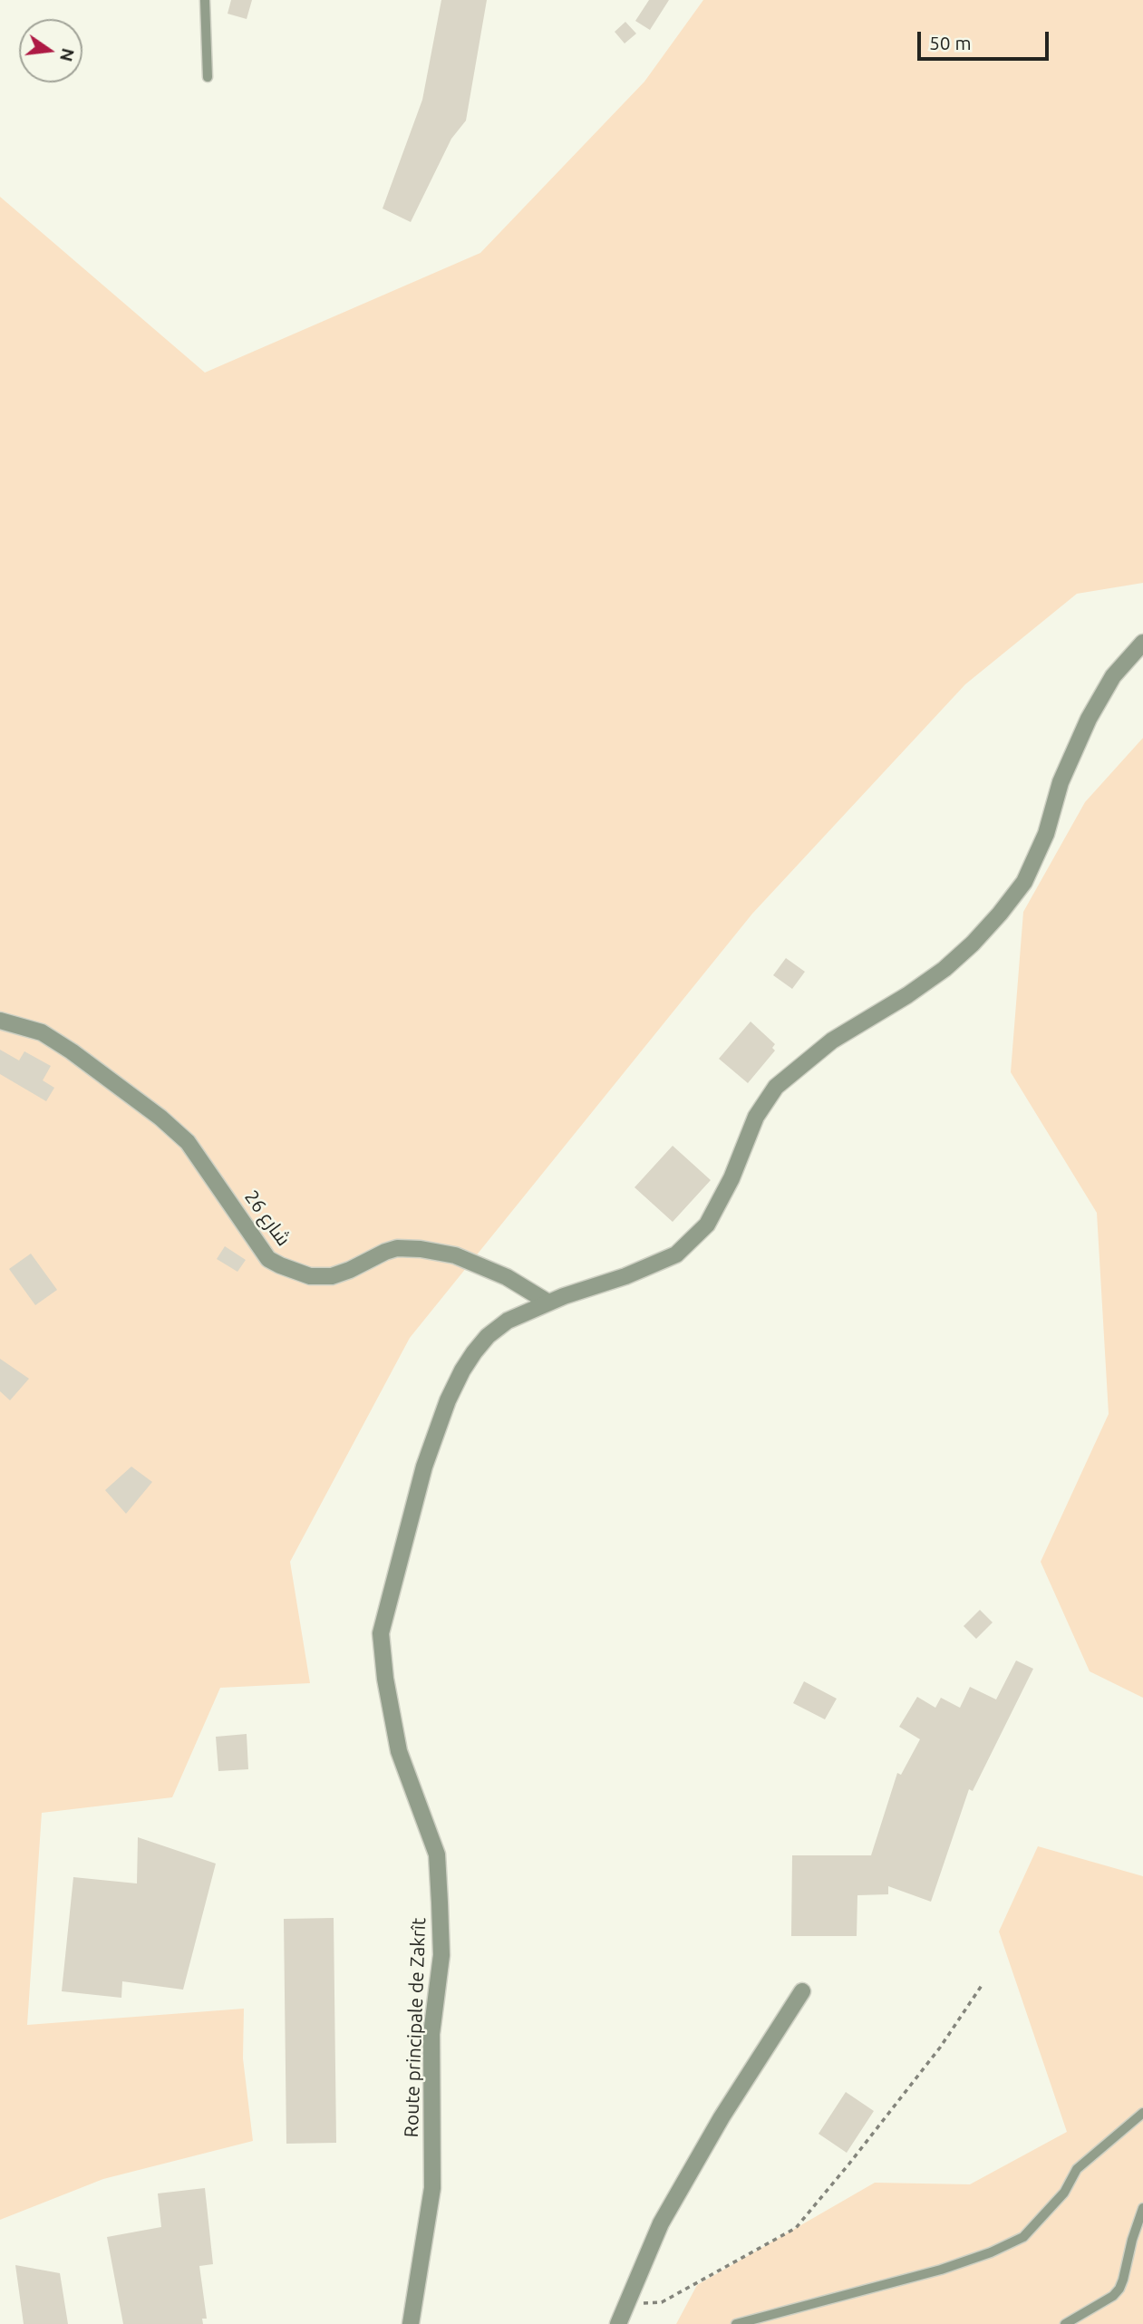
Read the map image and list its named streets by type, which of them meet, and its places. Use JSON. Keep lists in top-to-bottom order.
{
  "streets": {
    "street": ["شارع 26", "Route principale de Zakrît"]
  },
  "crossings": [
    ["شارع 26", "Route principale de Zakrît"]
  ],
  "scale_bar": "50 m",
  "north": "right"
}
